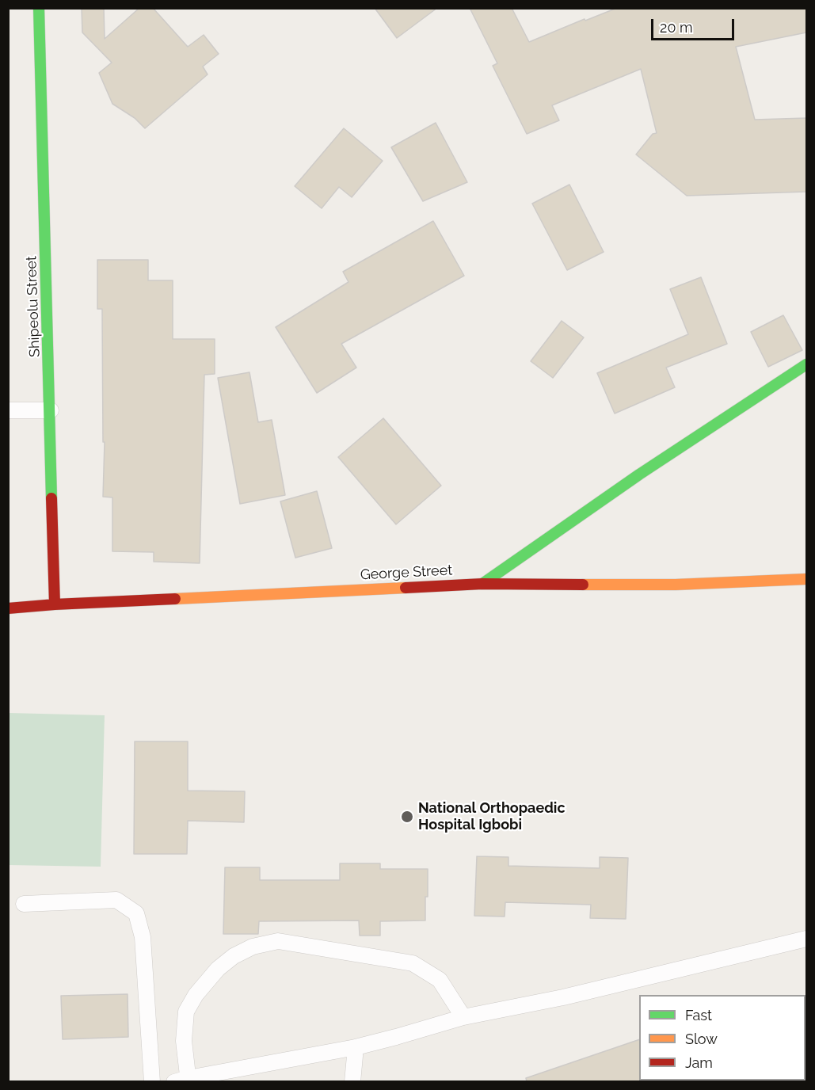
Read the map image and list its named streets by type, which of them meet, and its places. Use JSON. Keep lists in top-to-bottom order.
{
  "streets": {
    "street": ["Shipeolu Street", "George Street"]
  },
  "crossings": [
    ["Shipeolu Street", "George Street"]
  ],
  "places": ["National Orthopaedic Hospital Igbobi"],
  "legend": ["Fast", "Slow", "Jam"],
  "scale_bar": "20 m"
}
